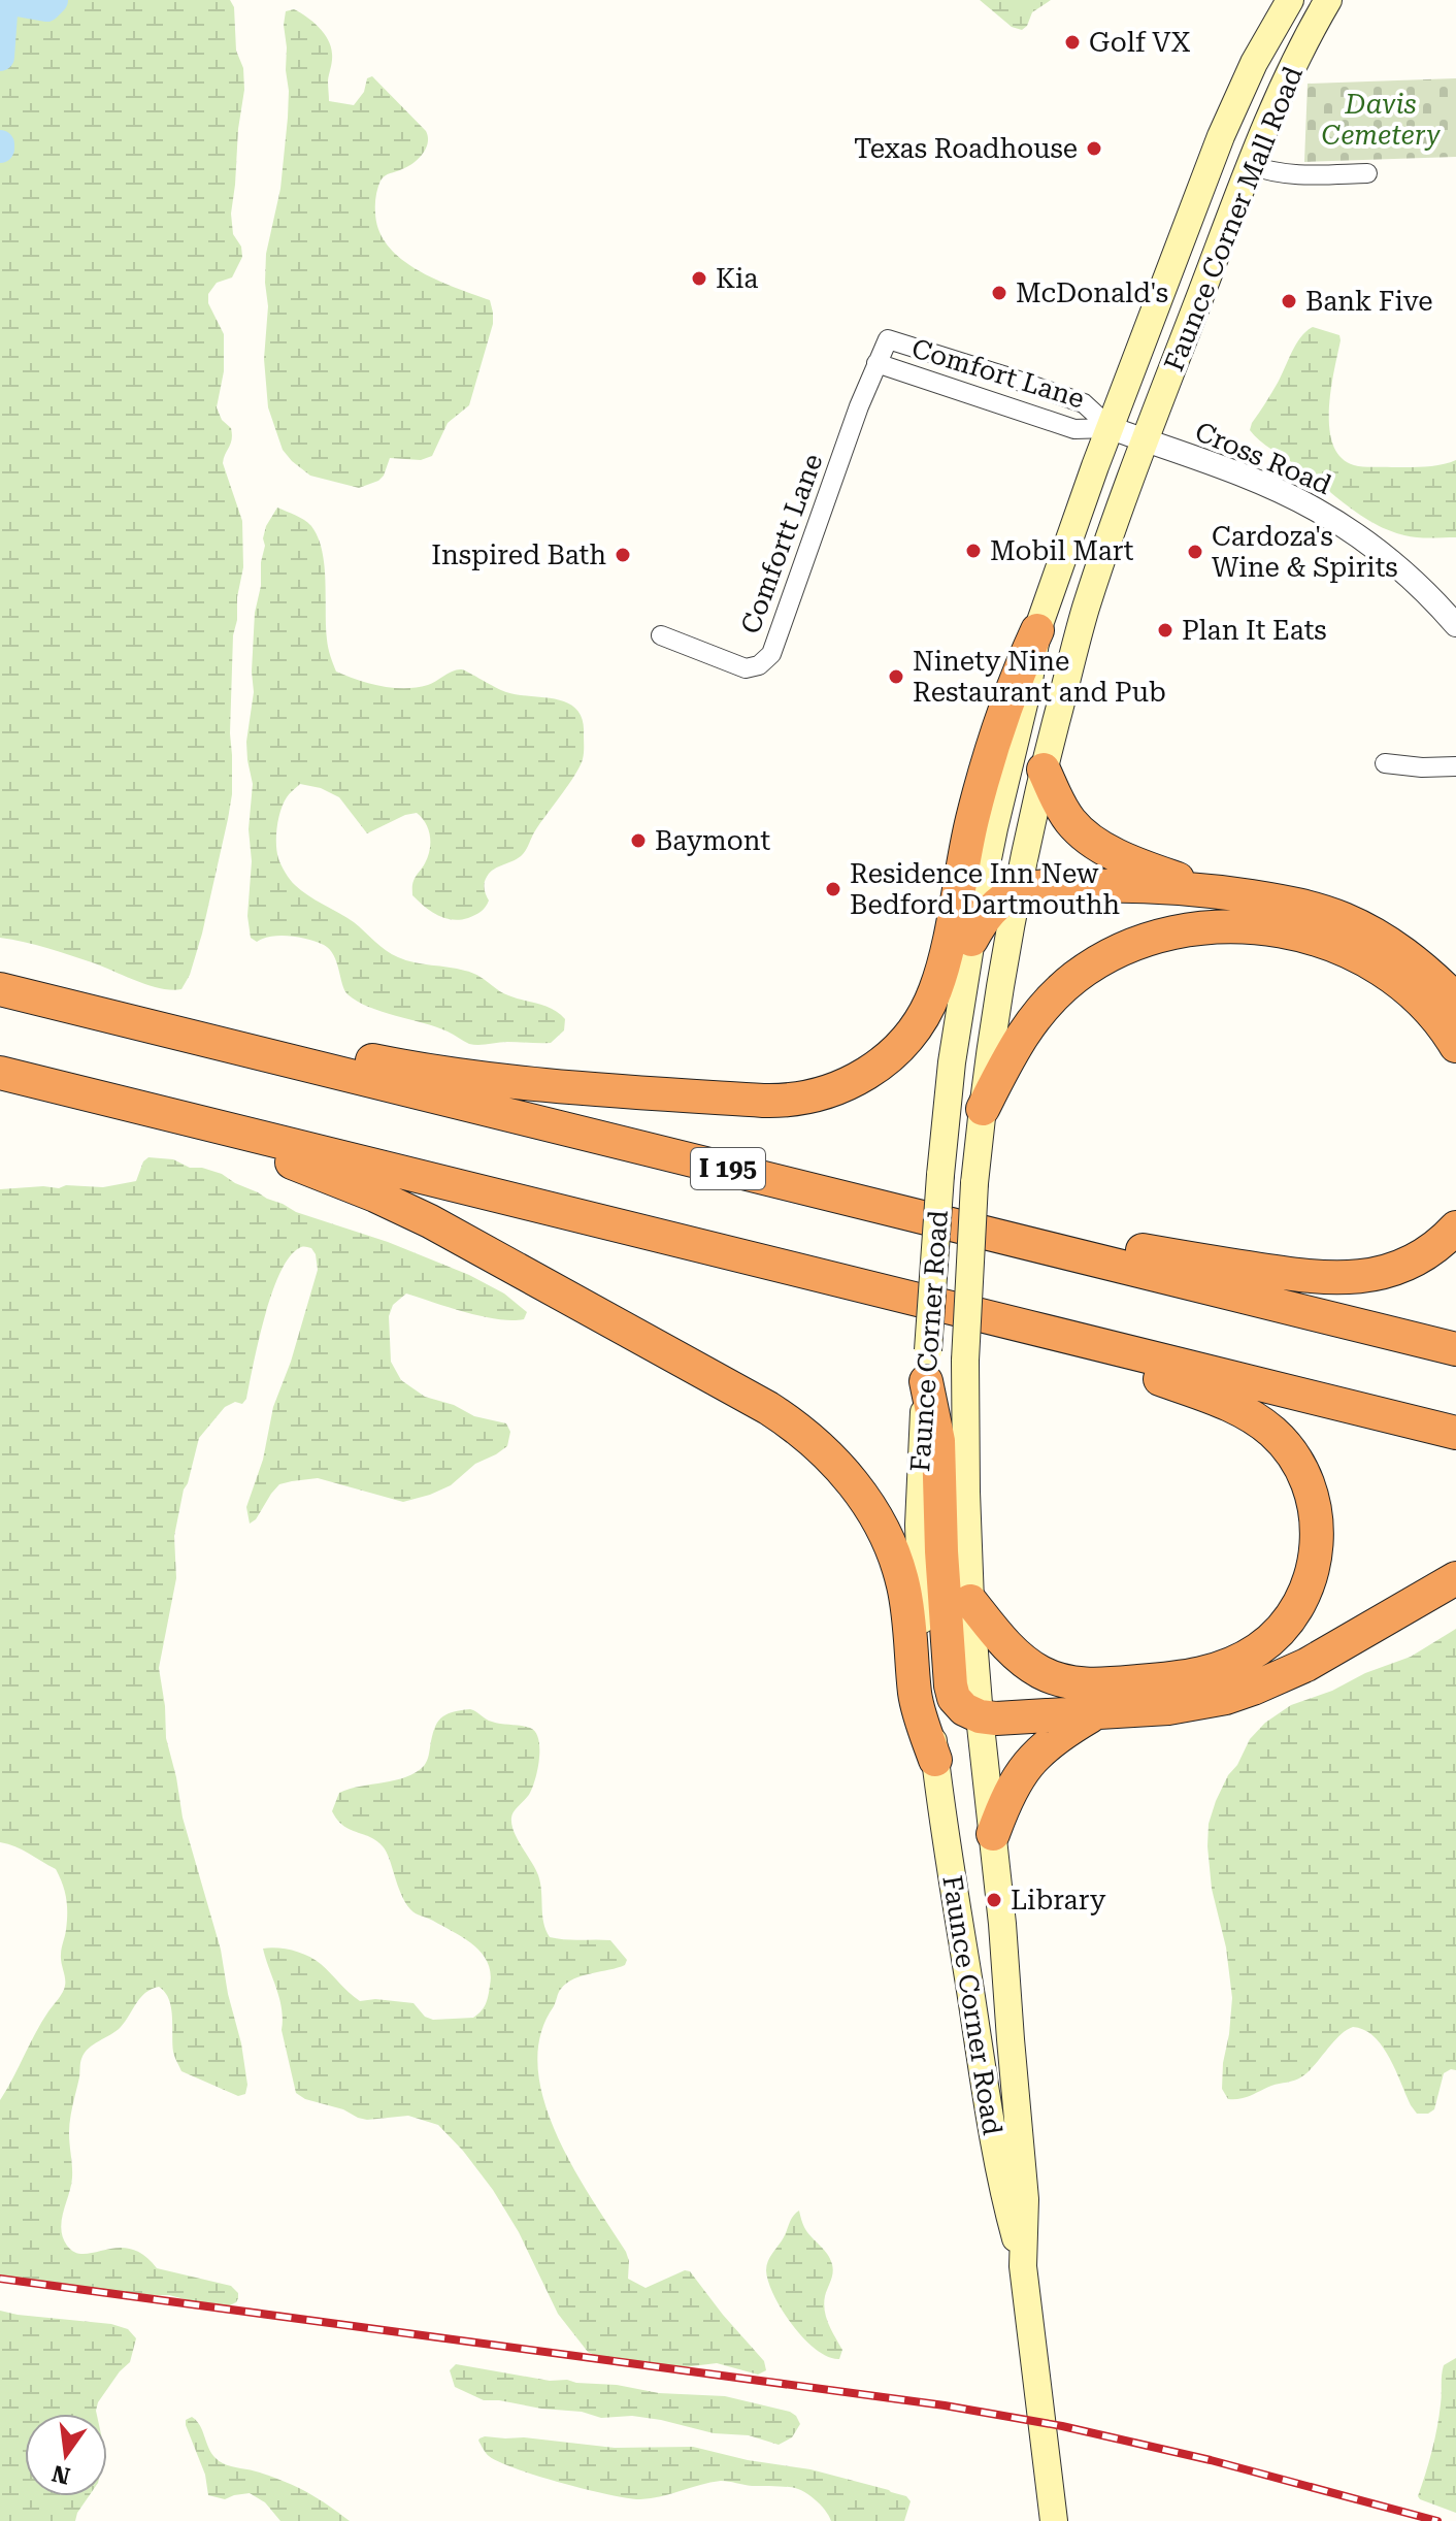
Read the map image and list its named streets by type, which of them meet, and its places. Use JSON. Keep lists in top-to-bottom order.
{
  "streets": {
    "highway": ["I 195"],
    "main road": ["Faunce Corner Mall Road", "Faunce Corner Road"],
    "street": ["Comfort Lane", "Cross Road", "Comfortt Lane"]
  },
  "crossings": [
    ["Faunce Corner Mall Road", "Comfort Lane"],
    ["Faunce Corner Mall Road", "Cross Road"],
    ["Faunce Corner Mall Road", "Faunce Corner Road"],
    ["Comfort Lane", "Cross Road"],
    ["Comfort Lane", "Comfortt Lane"],
    ["Comfort Lane", "Faunce Corner Road"],
    ["Cross Road", "Faunce Corner Road"]
  ],
  "parks": ["Davis Cemetery"],
  "places": [
    "Golf VX",
    "Texas Roadhouse",
    "Kia",
    "McDonald's",
    "Bank Five",
    "Mobil Mart",
    "Cardoza's Wine & Spirits",
    "Inspired Bath",
    "Plan It Eats",
    "Ninety Nine Restaurant and Pub",
    "Baymont",
    "Residence Inn New Bedford Dartmouthh",
    "Library"
  ],
  "north": "bottom"
}
